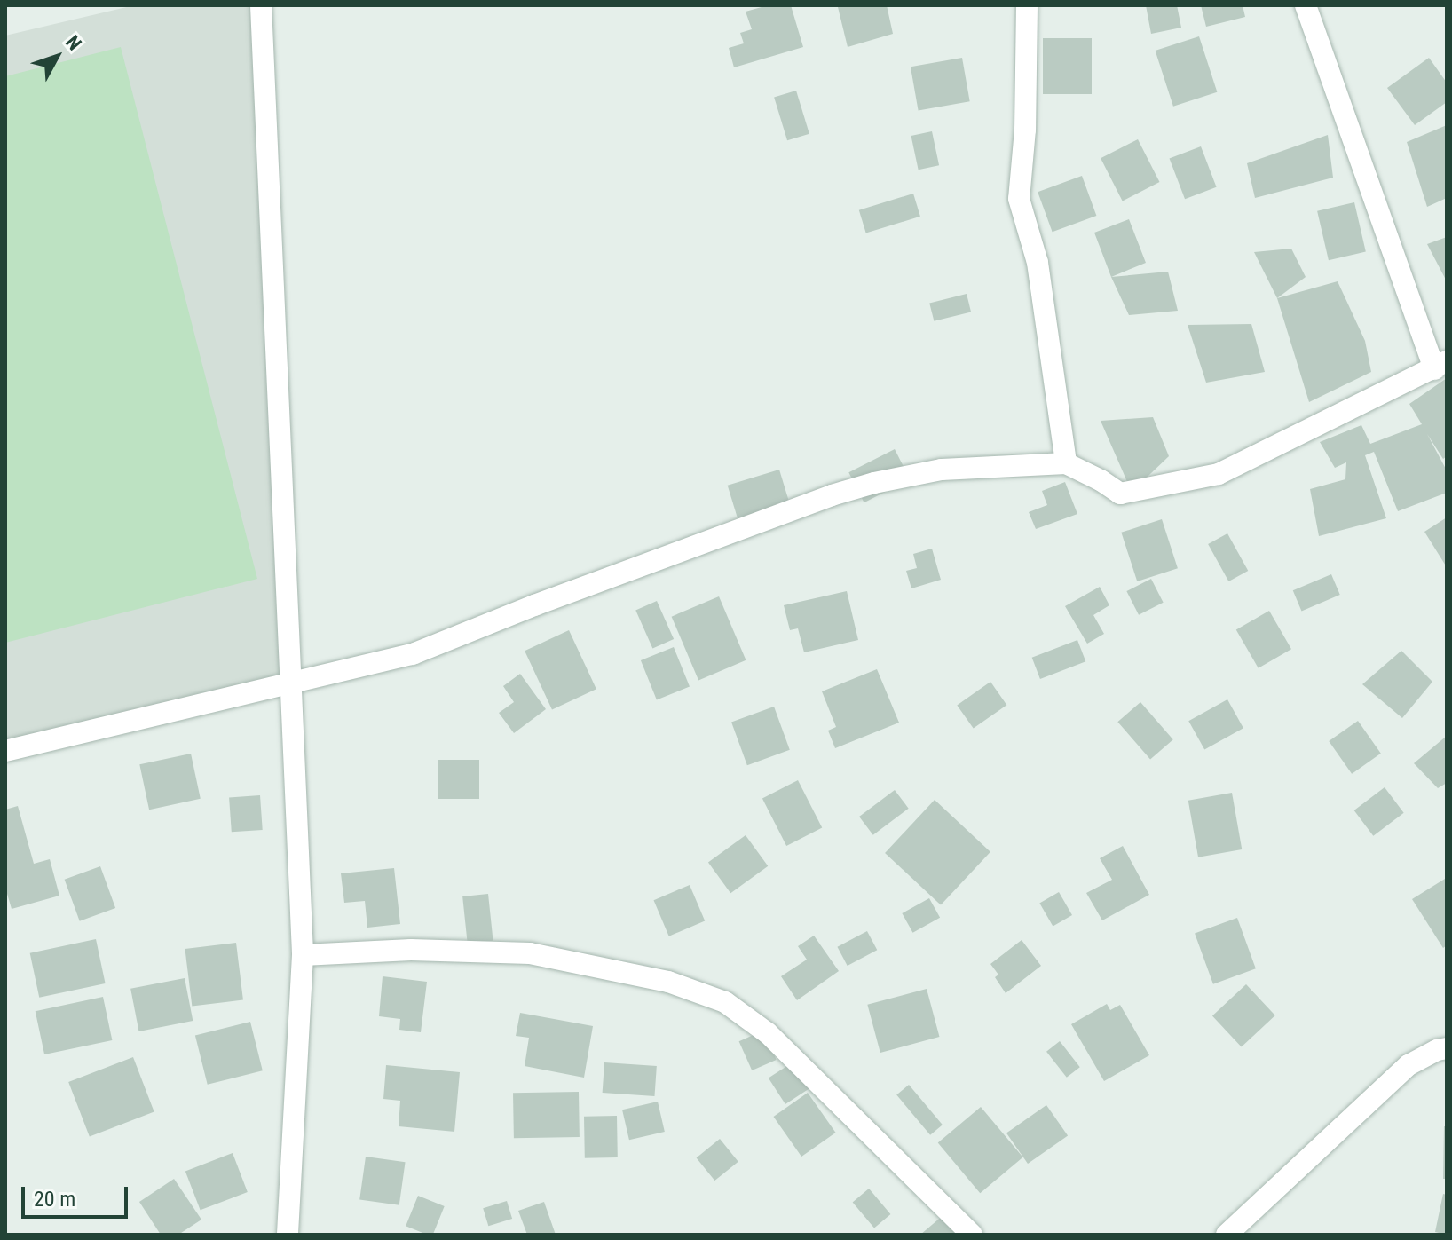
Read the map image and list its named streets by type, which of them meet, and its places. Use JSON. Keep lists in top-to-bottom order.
{
  "scale_bar": "20 m",
  "north": "top right"
}
